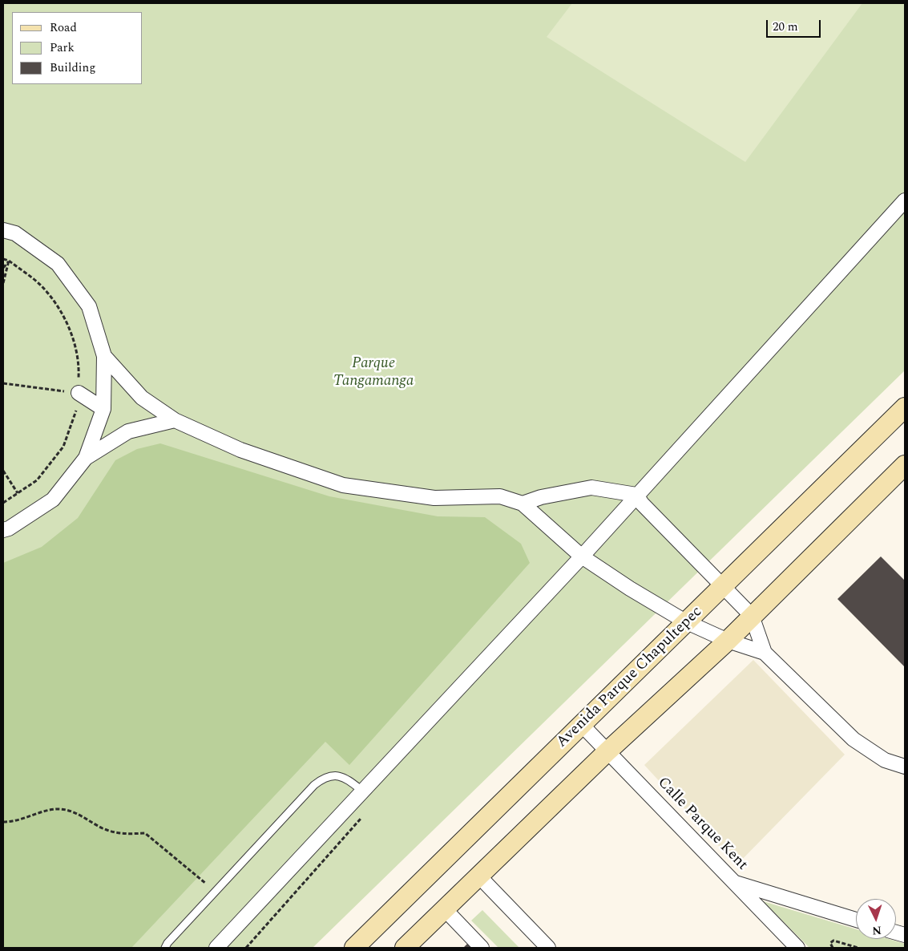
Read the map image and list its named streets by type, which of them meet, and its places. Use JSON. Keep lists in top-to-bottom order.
{
  "streets": {
    "main road": ["Avenida Parque Chapultepec"],
    "street": ["Calle Parque Kent"]
  },
  "crossings": [
    ["Avenida Parque Chapultepec", "Calle Parque Kent"]
  ],
  "parks": ["Parque Tangamanga"],
  "legend": ["Road", "Park", "Building"],
  "scale_bar": "20 m",
  "north": "bottom"
}
